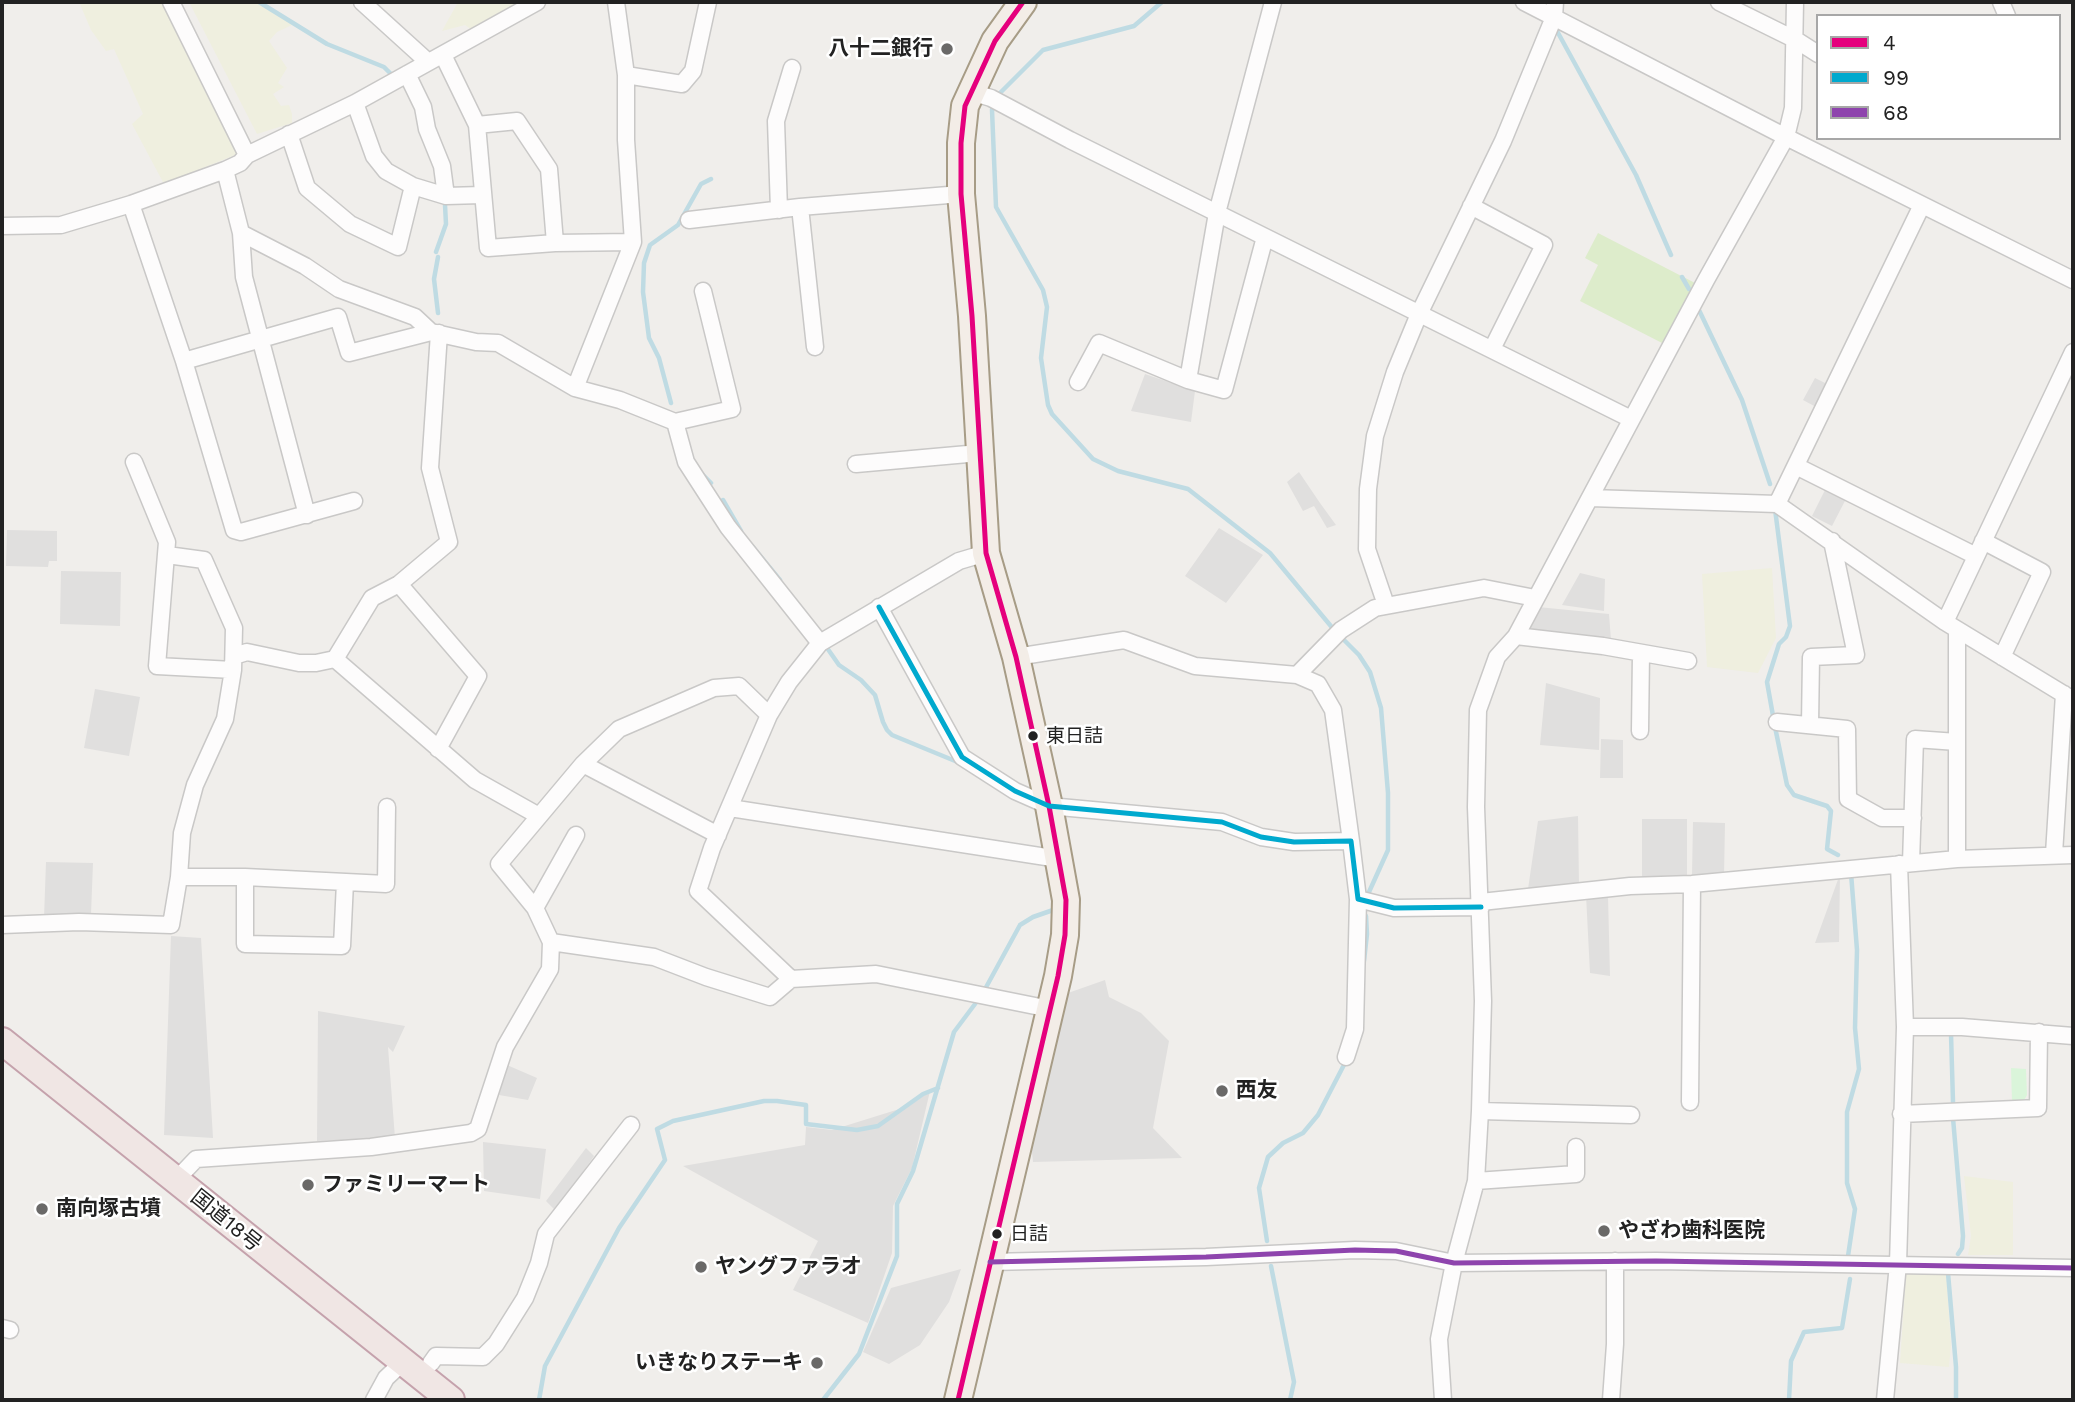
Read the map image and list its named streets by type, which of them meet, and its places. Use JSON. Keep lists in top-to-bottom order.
{
  "streets": {
    "highway": ["国道18号"]
  },
  "places": [
    "八十二銀行",
    "東日詰",
    "西友",
    "ファミリーマート",
    "南向塚古墳",
    "やざわ歯科医院",
    "日詰",
    "ヤングファラオ",
    "いきなりステーキ"
  ],
  "lines": ["transit line 4", "transit line 99", "transit line 68"],
  "legend": ["4", "99", "68"]
}
